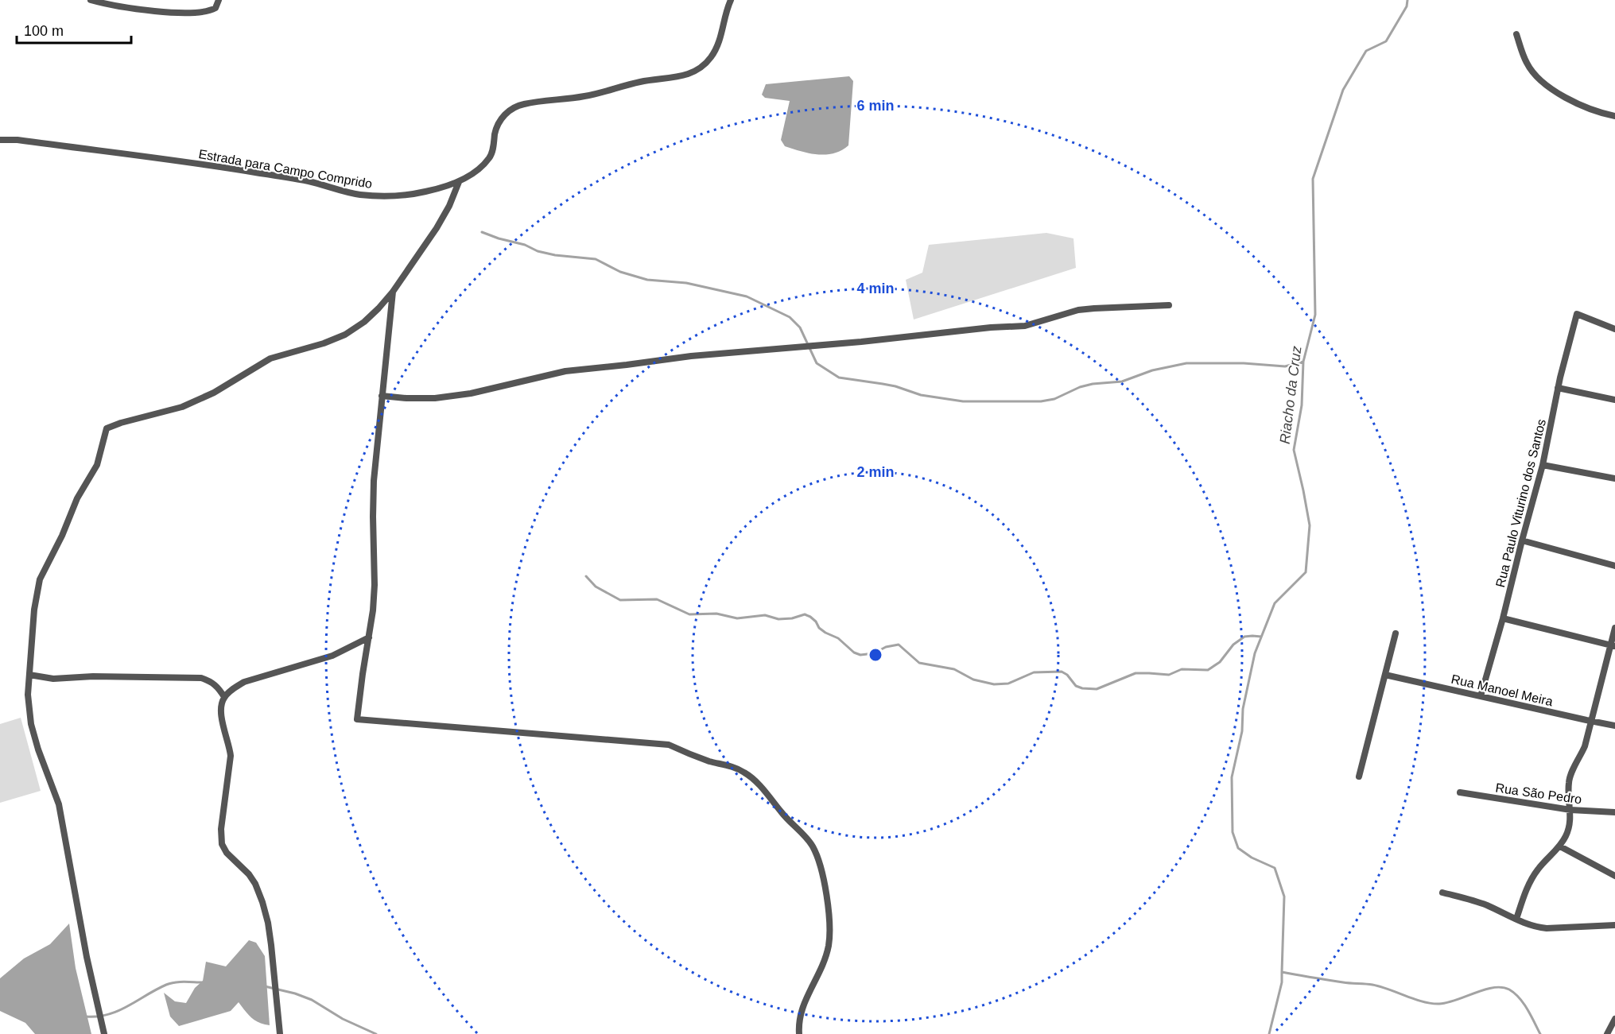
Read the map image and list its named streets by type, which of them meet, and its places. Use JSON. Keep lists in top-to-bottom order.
{
  "streets": {
    "street": [
      "Estrada para Campo Comprido",
      "Rua Paulo Viturino dos Santos",
      "Rua Manoel Meira",
      "Rua São Pedro"
    ]
  },
  "crossings": [
    ["Rua Paulo Viturino dos Santos", "Rua Manoel Meira"]
  ],
  "water": ["Riacho da Cruz"],
  "scale_bar": "100 m",
  "rings": ["6 min", "4 min", "2 min"]
}
